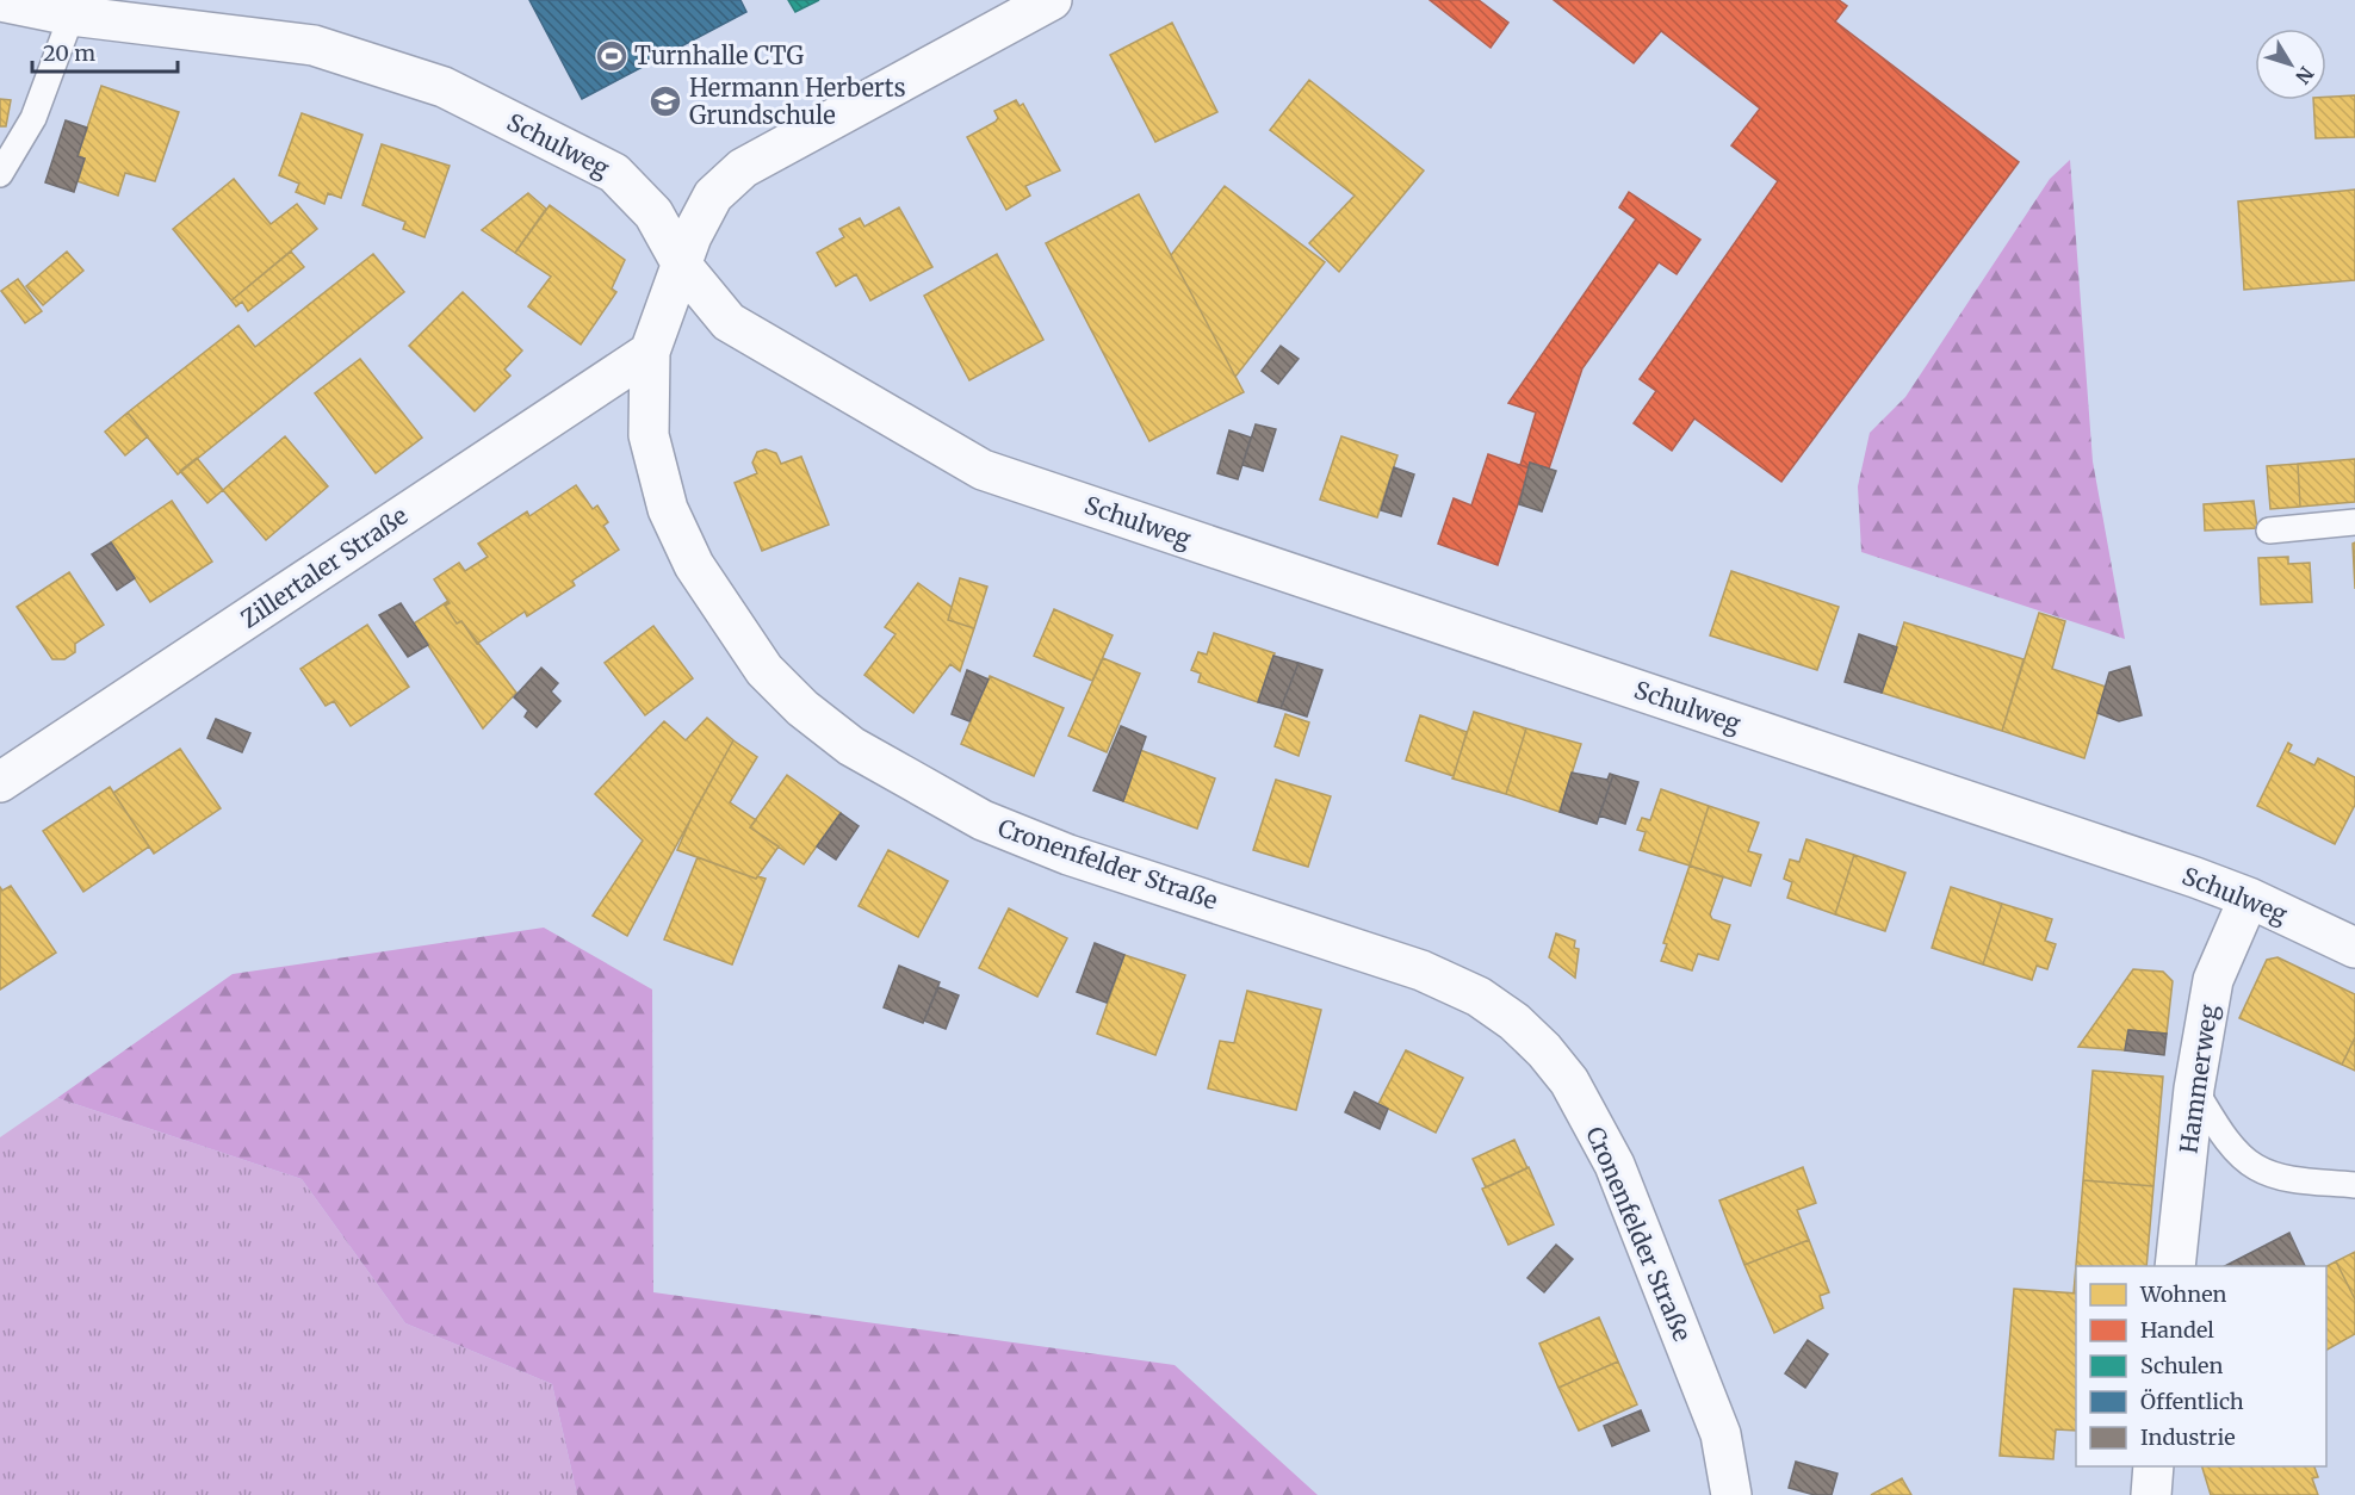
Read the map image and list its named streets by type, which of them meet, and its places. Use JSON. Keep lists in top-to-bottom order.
{
  "streets": {
    "street": [
      "Schulweg",
      "Zillertaler Straße",
      "Cronenfelder Straße",
      "Hammerweg"
    ]
  },
  "crossings": [
    ["Schulweg", "Cronenfelder Straße"],
    ["Schulweg", "Hammerweg"],
    ["Zillertaler Straße", "Cronenfelder Straße"]
  ],
  "places": {
    "sports": ["Turnhalle CTG"],
    "school or university": ["Hermann Herberts Grundschule"]
  },
  "legend": [
    "Wohnen",
    "Handel",
    "Schulen",
    "Öffentlich",
    "Industrie"
  ],
  "scale_bar": "20 m",
  "north": "bottom right"
}
